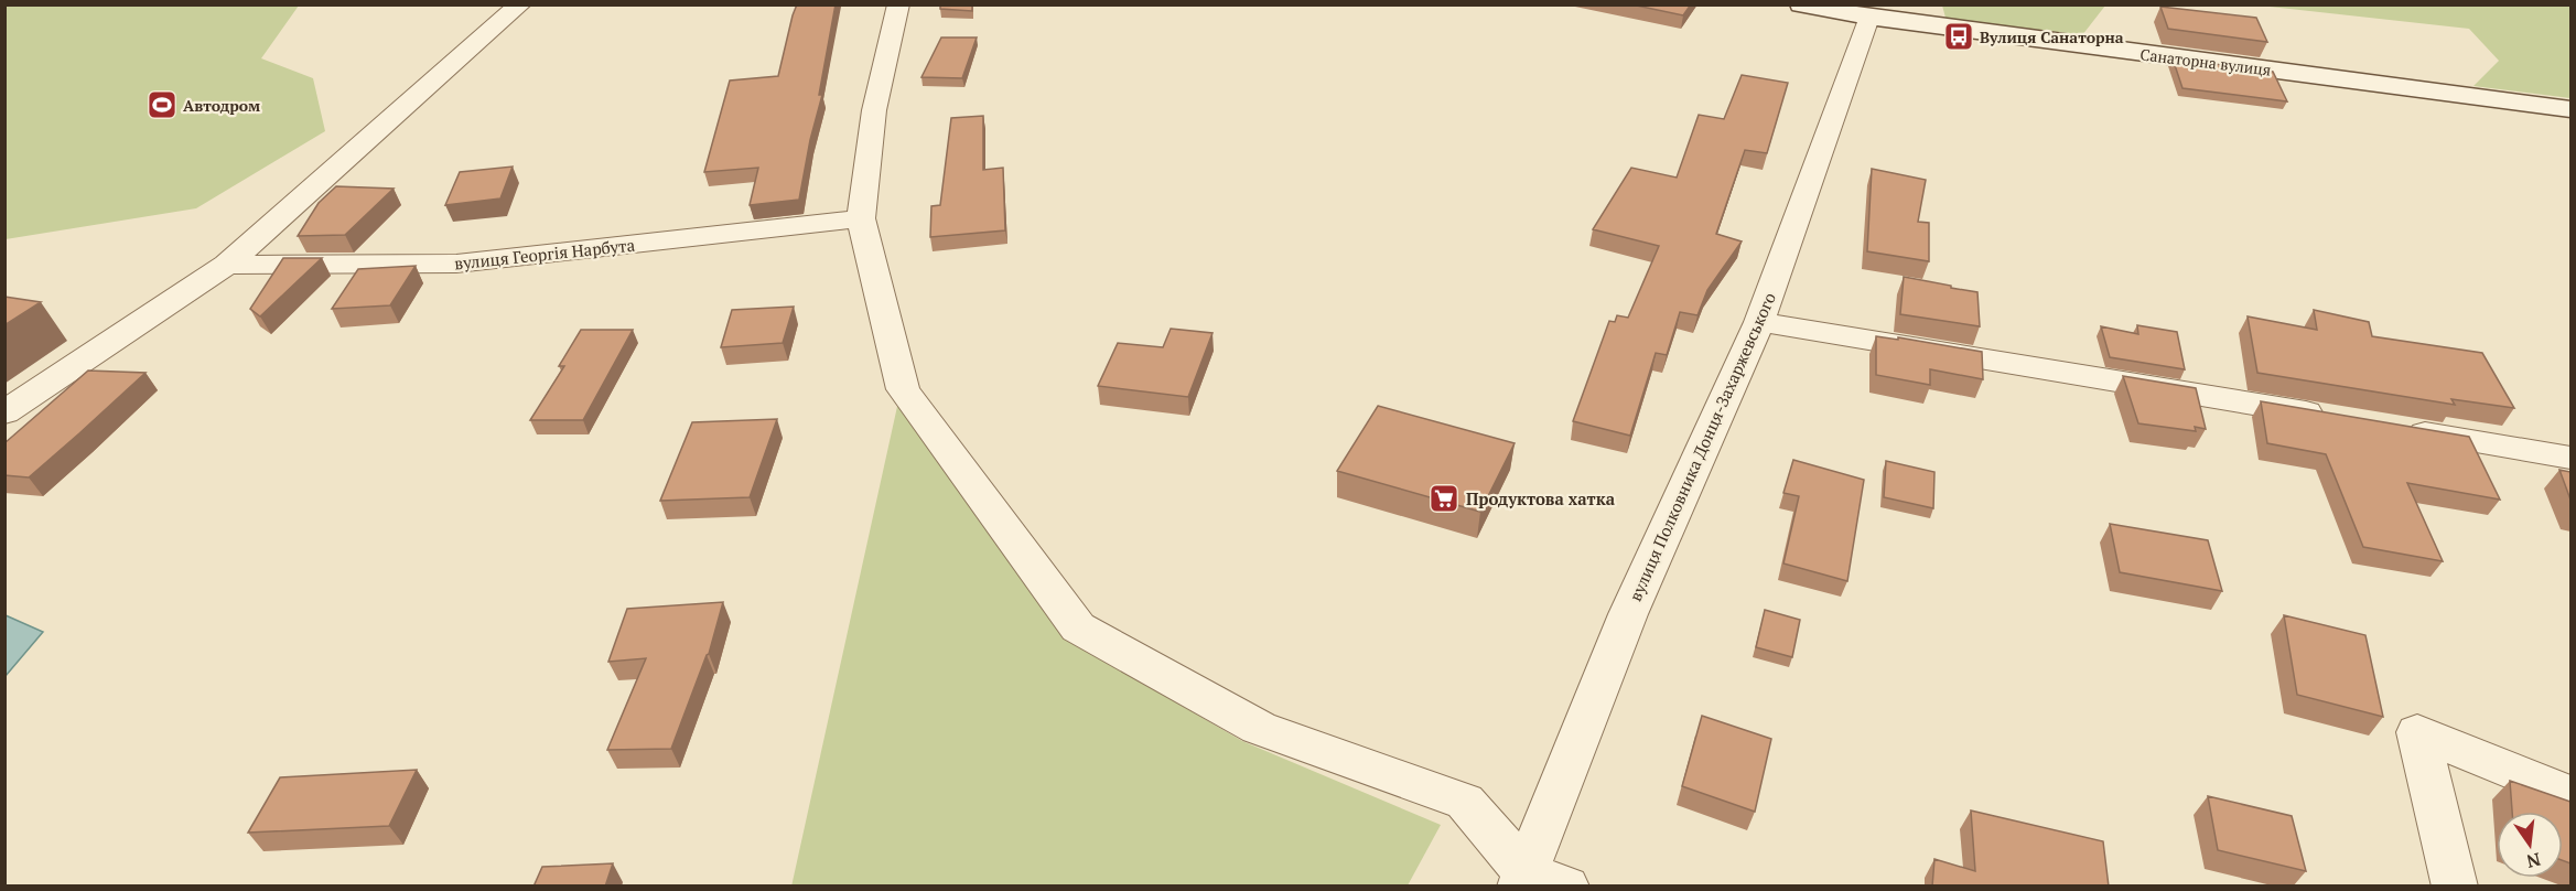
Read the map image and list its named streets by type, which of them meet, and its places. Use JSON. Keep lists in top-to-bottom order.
{
  "streets": {
    "main road": ["Санаторна вулиця"],
    "street": ["вулиця Георгія Нарбута", "вулиця Полковника Донця-Захаржевського"]
  },
  "crossings": [
    ["Санаторна вулиця", "вулиця Полковника Донця-Захаржевського"],
    ["вулиця Георгія Нарбута", "вулиця Полковника Донця-Захаржевського"]
  ],
  "places": {
    "bus stop": ["Вулиця Санаторна"],
    "sports": ["Автодром"],
    "supermarket": ["Продуктова хатка"]
  },
  "north": "bottom"
}
